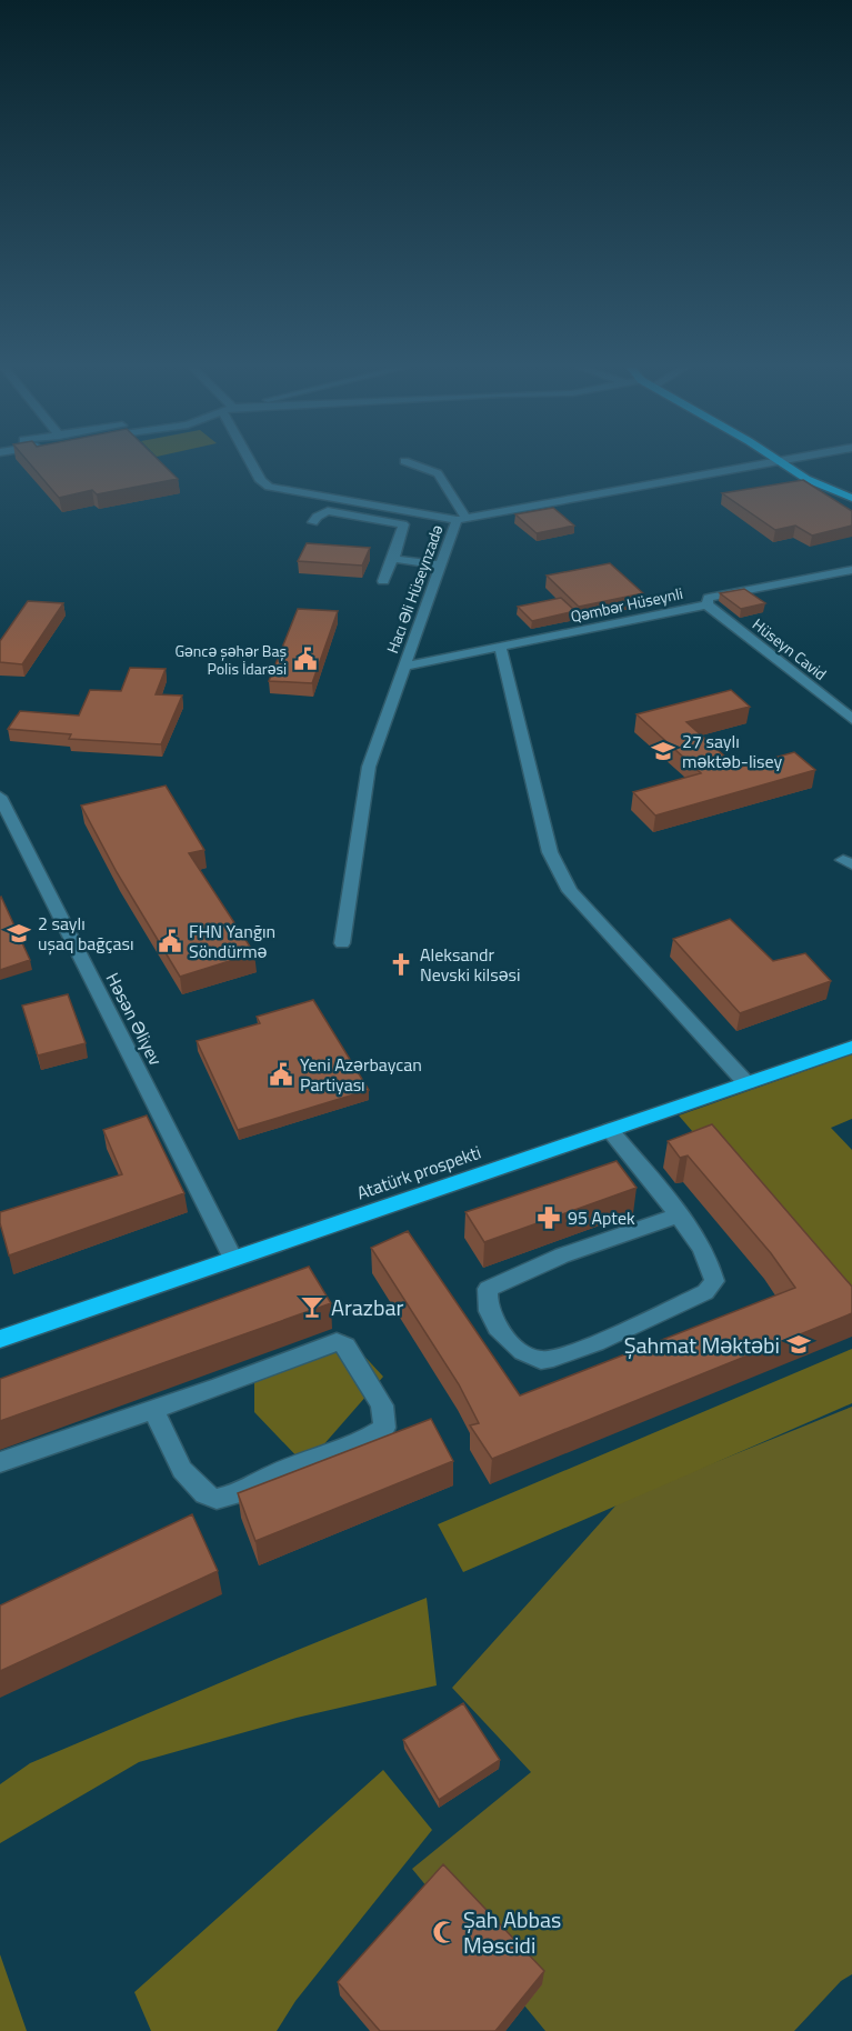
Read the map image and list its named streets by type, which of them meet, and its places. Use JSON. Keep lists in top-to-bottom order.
{
  "streets": {
    "main road": ["Atatürk prospekti"],
    "street": [
      "Hacı Əli Hüseynzadə",
      "Qəmbər Hüseynli",
      "Hüseyn Cavid",
      "Həsən Əliyev"
    ]
  },
  "crossings": [
    ["Hacı Əli Hüseynzadə", "Qəmbər Hüseynli"],
    ["Qəmbər Hüseynli", "Hüseyn Cavid"],
    ["Həsən Əliyev", "Atatürk prospekti"]
  ],
  "places": {
    "public building": ["Gəncə şəhər Baş Polis İdarəsi", "FHN Yanğın Söndürmə", "Yeni Azərbaycan Partiyası"],
    "school or university": ["27 saylı məktəb-lisey", "2 saylı uşaq bağçası", "Şahmat Məktəbi"],
    "church": ["Aleksandr Nevski kilsəsi"],
    "pharmacy": ["95 Aptek"],
    "bar": ["Arazbar"],
    "mosque": ["Şah Abbas Məscidi"]
  }
}
